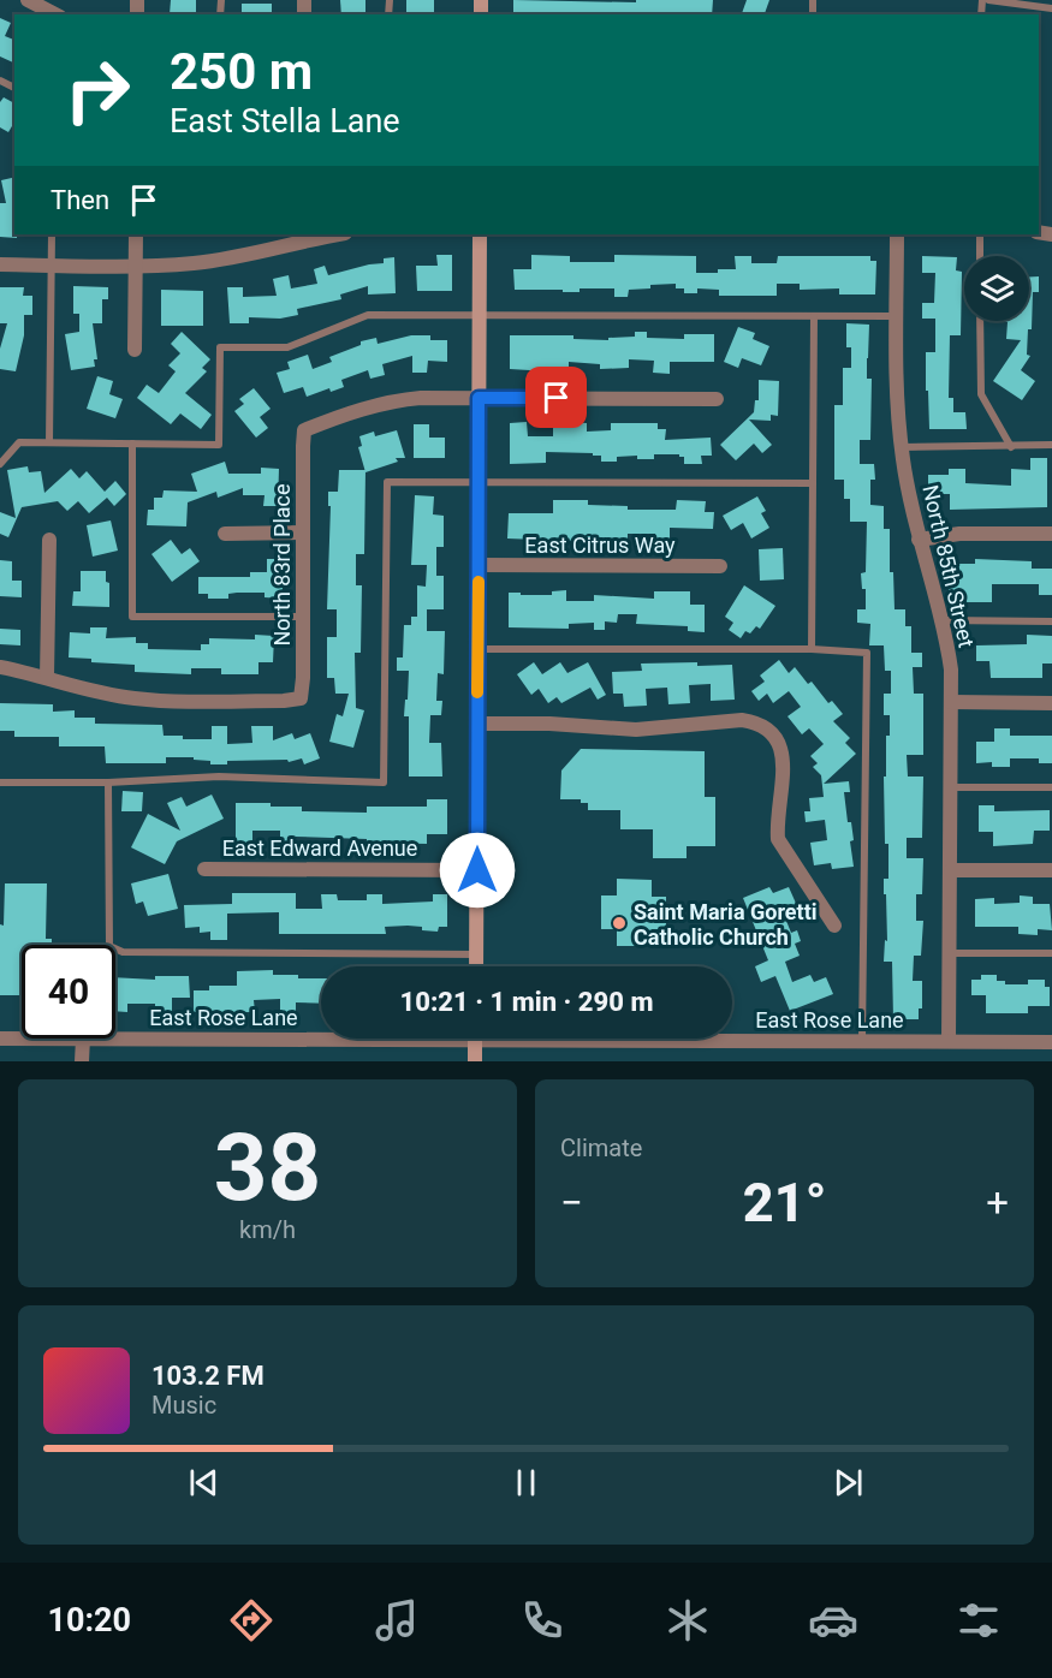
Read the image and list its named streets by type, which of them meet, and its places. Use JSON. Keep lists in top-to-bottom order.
{
  "streets": {
    "street": [
      "East Citrus Way",
      "North 83rd Place",
      "North 85th Street",
      "East Edward Avenue",
      "East Rose Lane"
    ]
  },
  "crossings": [
    ["North 85th Street", "East Rose Lane"]
  ],
  "places": ["Saint Maria Goretti Catholic Church"],
  "page": {
    "turn": ["250 m", "East Stella Lane"],
    "then": "Then",
    "limit": "40",
    "trip": "10:21 · 1 min · 290 m",
    "tile": [
      ["38", "km/h"],
      "Climate"
    ],
    "heat": ["−", "21°", "+"],
    "song": ["103.2 FM", "Music"],
    "tabs": "10:20"
  }
}
